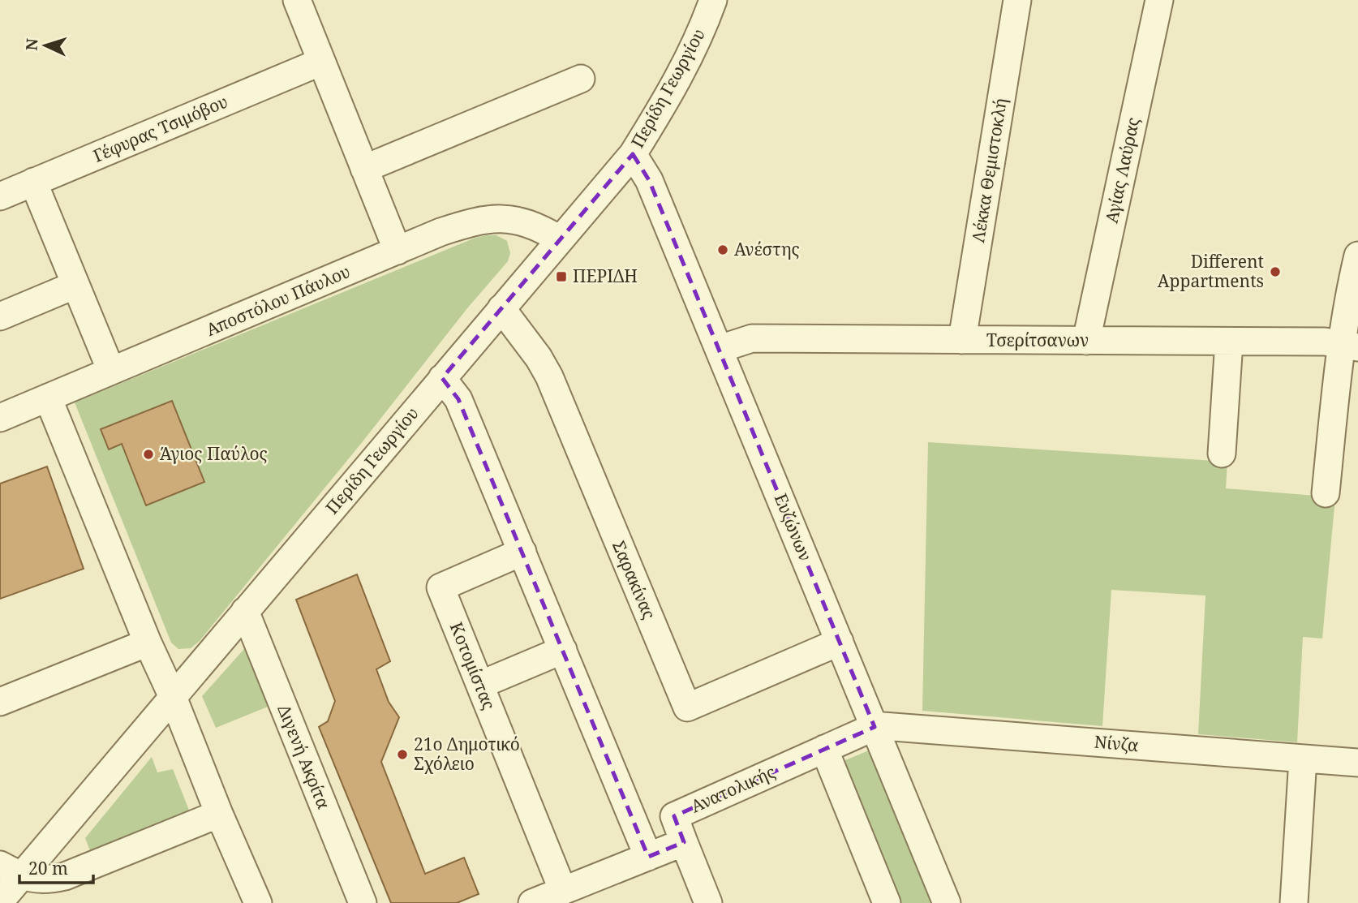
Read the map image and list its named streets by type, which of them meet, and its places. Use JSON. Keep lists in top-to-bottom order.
{
  "streets": {
    "street": [
      "Περίδη Γεωργίου",
      "Γέφυρας Τσιμόβου",
      "Λέκκα Θεμιστοκλή",
      "Αγίας Λαύρας",
      "Αποστόλου Πάυλου",
      "Τσερίτσανων",
      "Ευζώνων",
      "Σαρακίνας",
      "Κοτομίστας",
      "Νίνζα",
      "Διγενή Ακρίτα",
      "Ανατολικής"
    ]
  },
  "crossings": [
    ["Περίδη Γεωργίου", "Αποστόλου Πάυλου"],
    ["Περίδη Γεωργίου", "Ευζώνων"],
    ["Περίδη Γεωργίου", "Σαρακίνας"],
    ["Περίδη Γεωργίου", "Διγενή Ακρίτα"],
    ["Λέκκα Θεμιστοκλή", "Τσερίτσανων"],
    ["Αγίας Λαύρας", "Τσερίτσανων"],
    ["Τσερίτσανων", "Ευζώνων"],
    ["Ευζώνων", "Σαρακίνας"],
    ["Ευζώνων", "Νίνζα"],
    ["Ευζώνων", "Ανατολικής"],
    ["Νίνζα", "Ανατολικής"]
  ],
  "places": {
    "other": [
      "Ανέστης",
      "Different Appartments",
      "Άγιος Παύλος",
      "21ο Δημοτικό Σχόλειο"
    ],
    "transit": ["ΠΕΡΙΔΗ"]
  },
  "scale_bar": "20 m",
  "north": "left"
}
